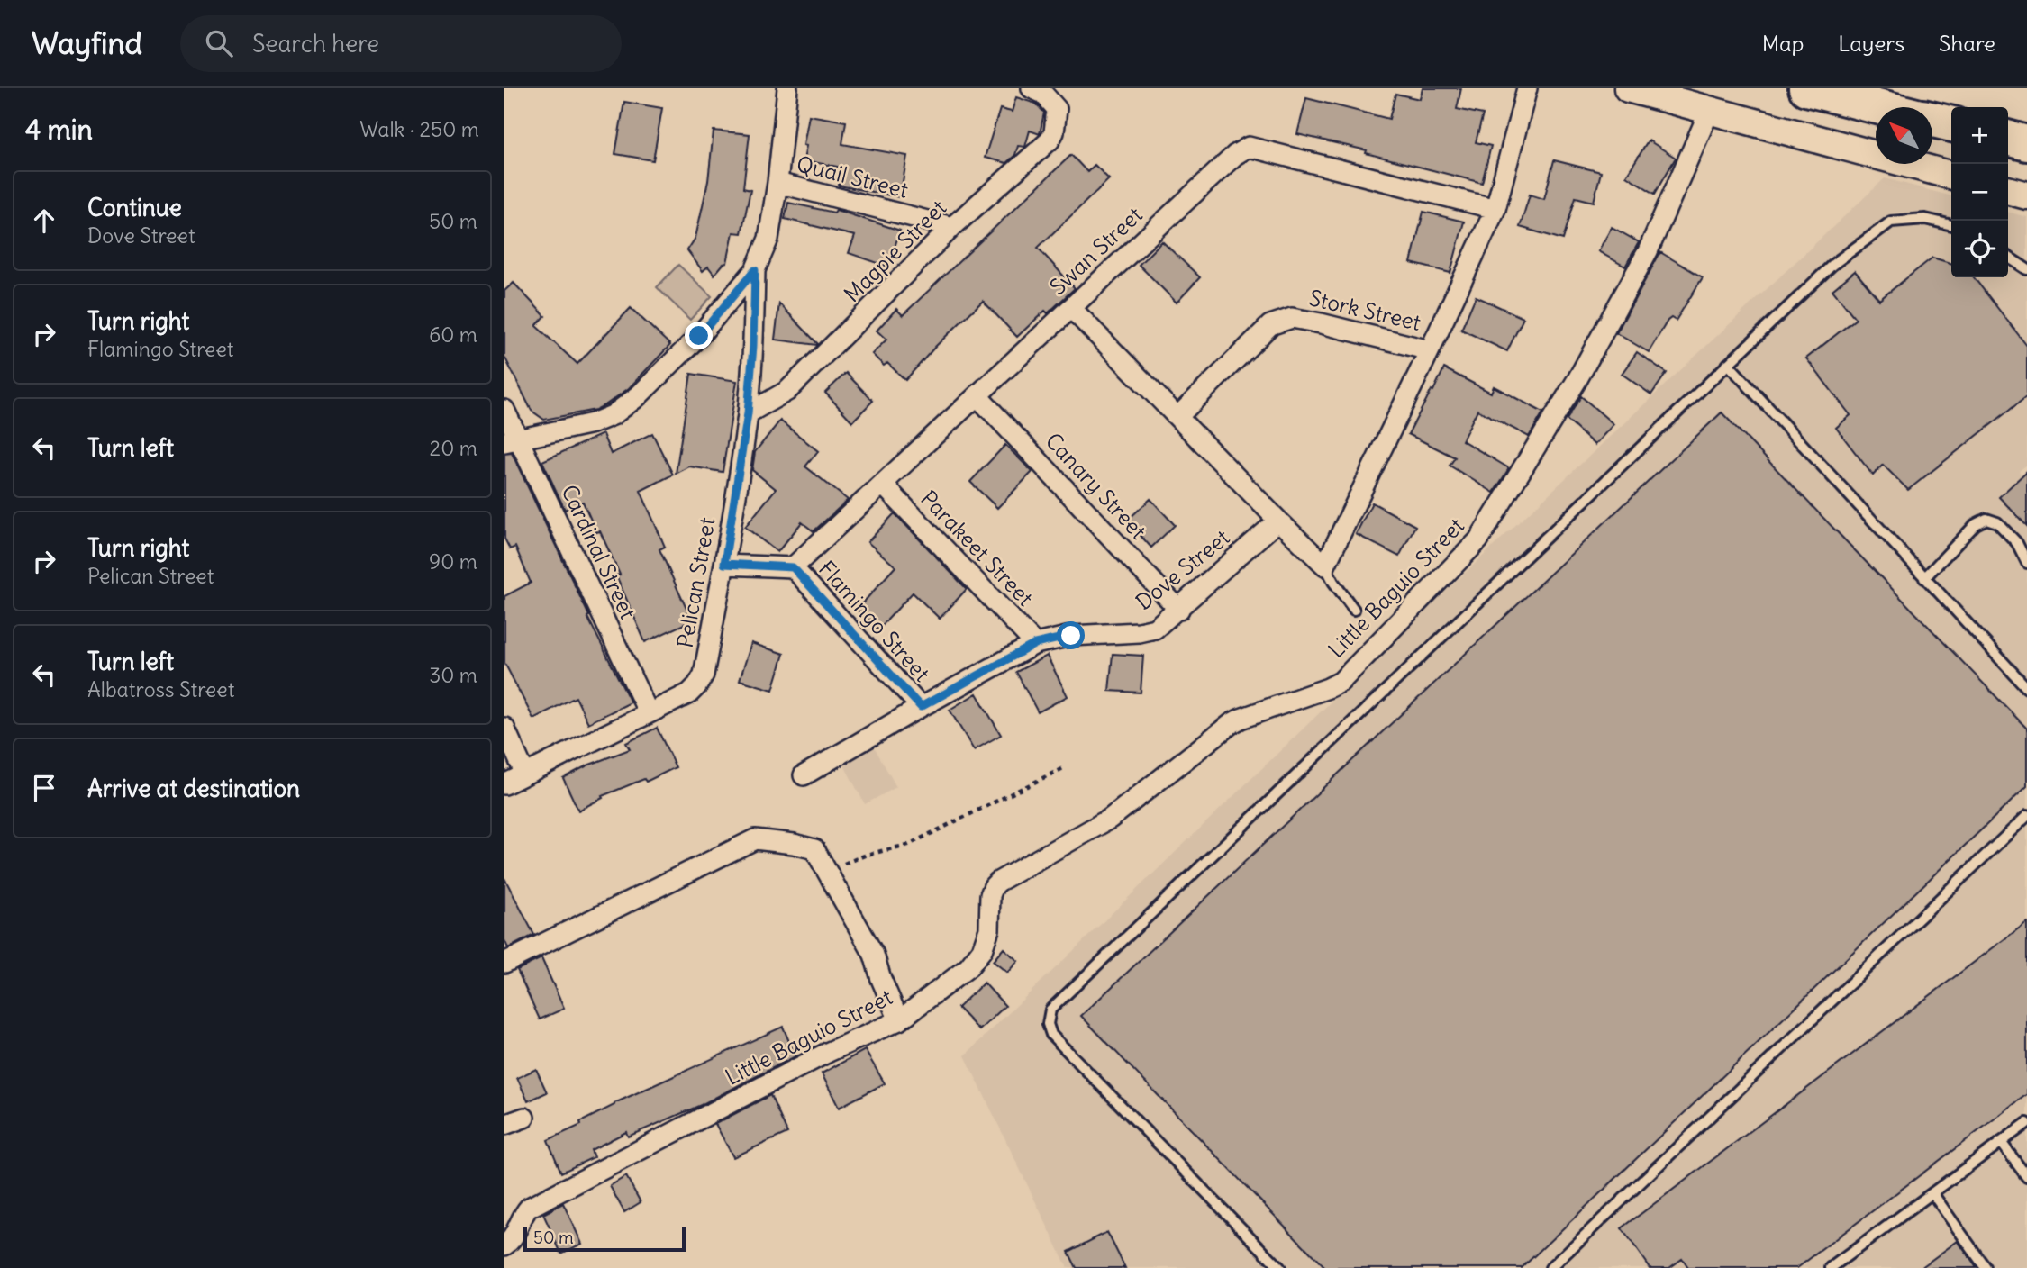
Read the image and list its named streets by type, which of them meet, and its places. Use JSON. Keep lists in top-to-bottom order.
{
  "streets": {
    "street": [
      "Quail Street",
      "Magpie Street",
      "Swan Street",
      "Stork Street",
      "Canary Street",
      "Parakeet Street",
      "Cardinal Street",
      "Dove Street",
      "Pelican Street",
      "Little Baguio Street",
      "Flamingo Street"
    ]
  },
  "crossings": [
    ["Quail Street", "Magpie Street"],
    ["Magpie Street", "Pelican Street"],
    ["Swan Street", "Canary Street"],
    ["Swan Street", "Parakeet Street"],
    ["Swan Street", "Flamingo Street"],
    ["Canary Street", "Dove Street"],
    ["Parakeet Street", "Dove Street"],
    ["Cardinal Street", "Pelican Street"],
    ["Dove Street", "Flamingo Street"]
  ],
  "scale_bar": "50 m",
  "north": "top left",
  "page": {
    "header": "Wayfind",
    "search": "Search here",
    "nav": ["Map", "Layers", "Share"],
    "heading": ["4 min", "Walk · 250 m"],
    "map_buttons": ["+", "−"],
    "list": [
      ["Continue", "Dove Street", "50 m"],
      ["Turn right", "Flamingo Street", "60 m"],
      ["Turn left", "20 m"],
      ["Turn right", "Pelican Street", "90 m"],
      ["Turn left", "Albatross Street", "30 m"],
      "Arrive at destination"
    ],
    "scale": "50 m"
  }
}
